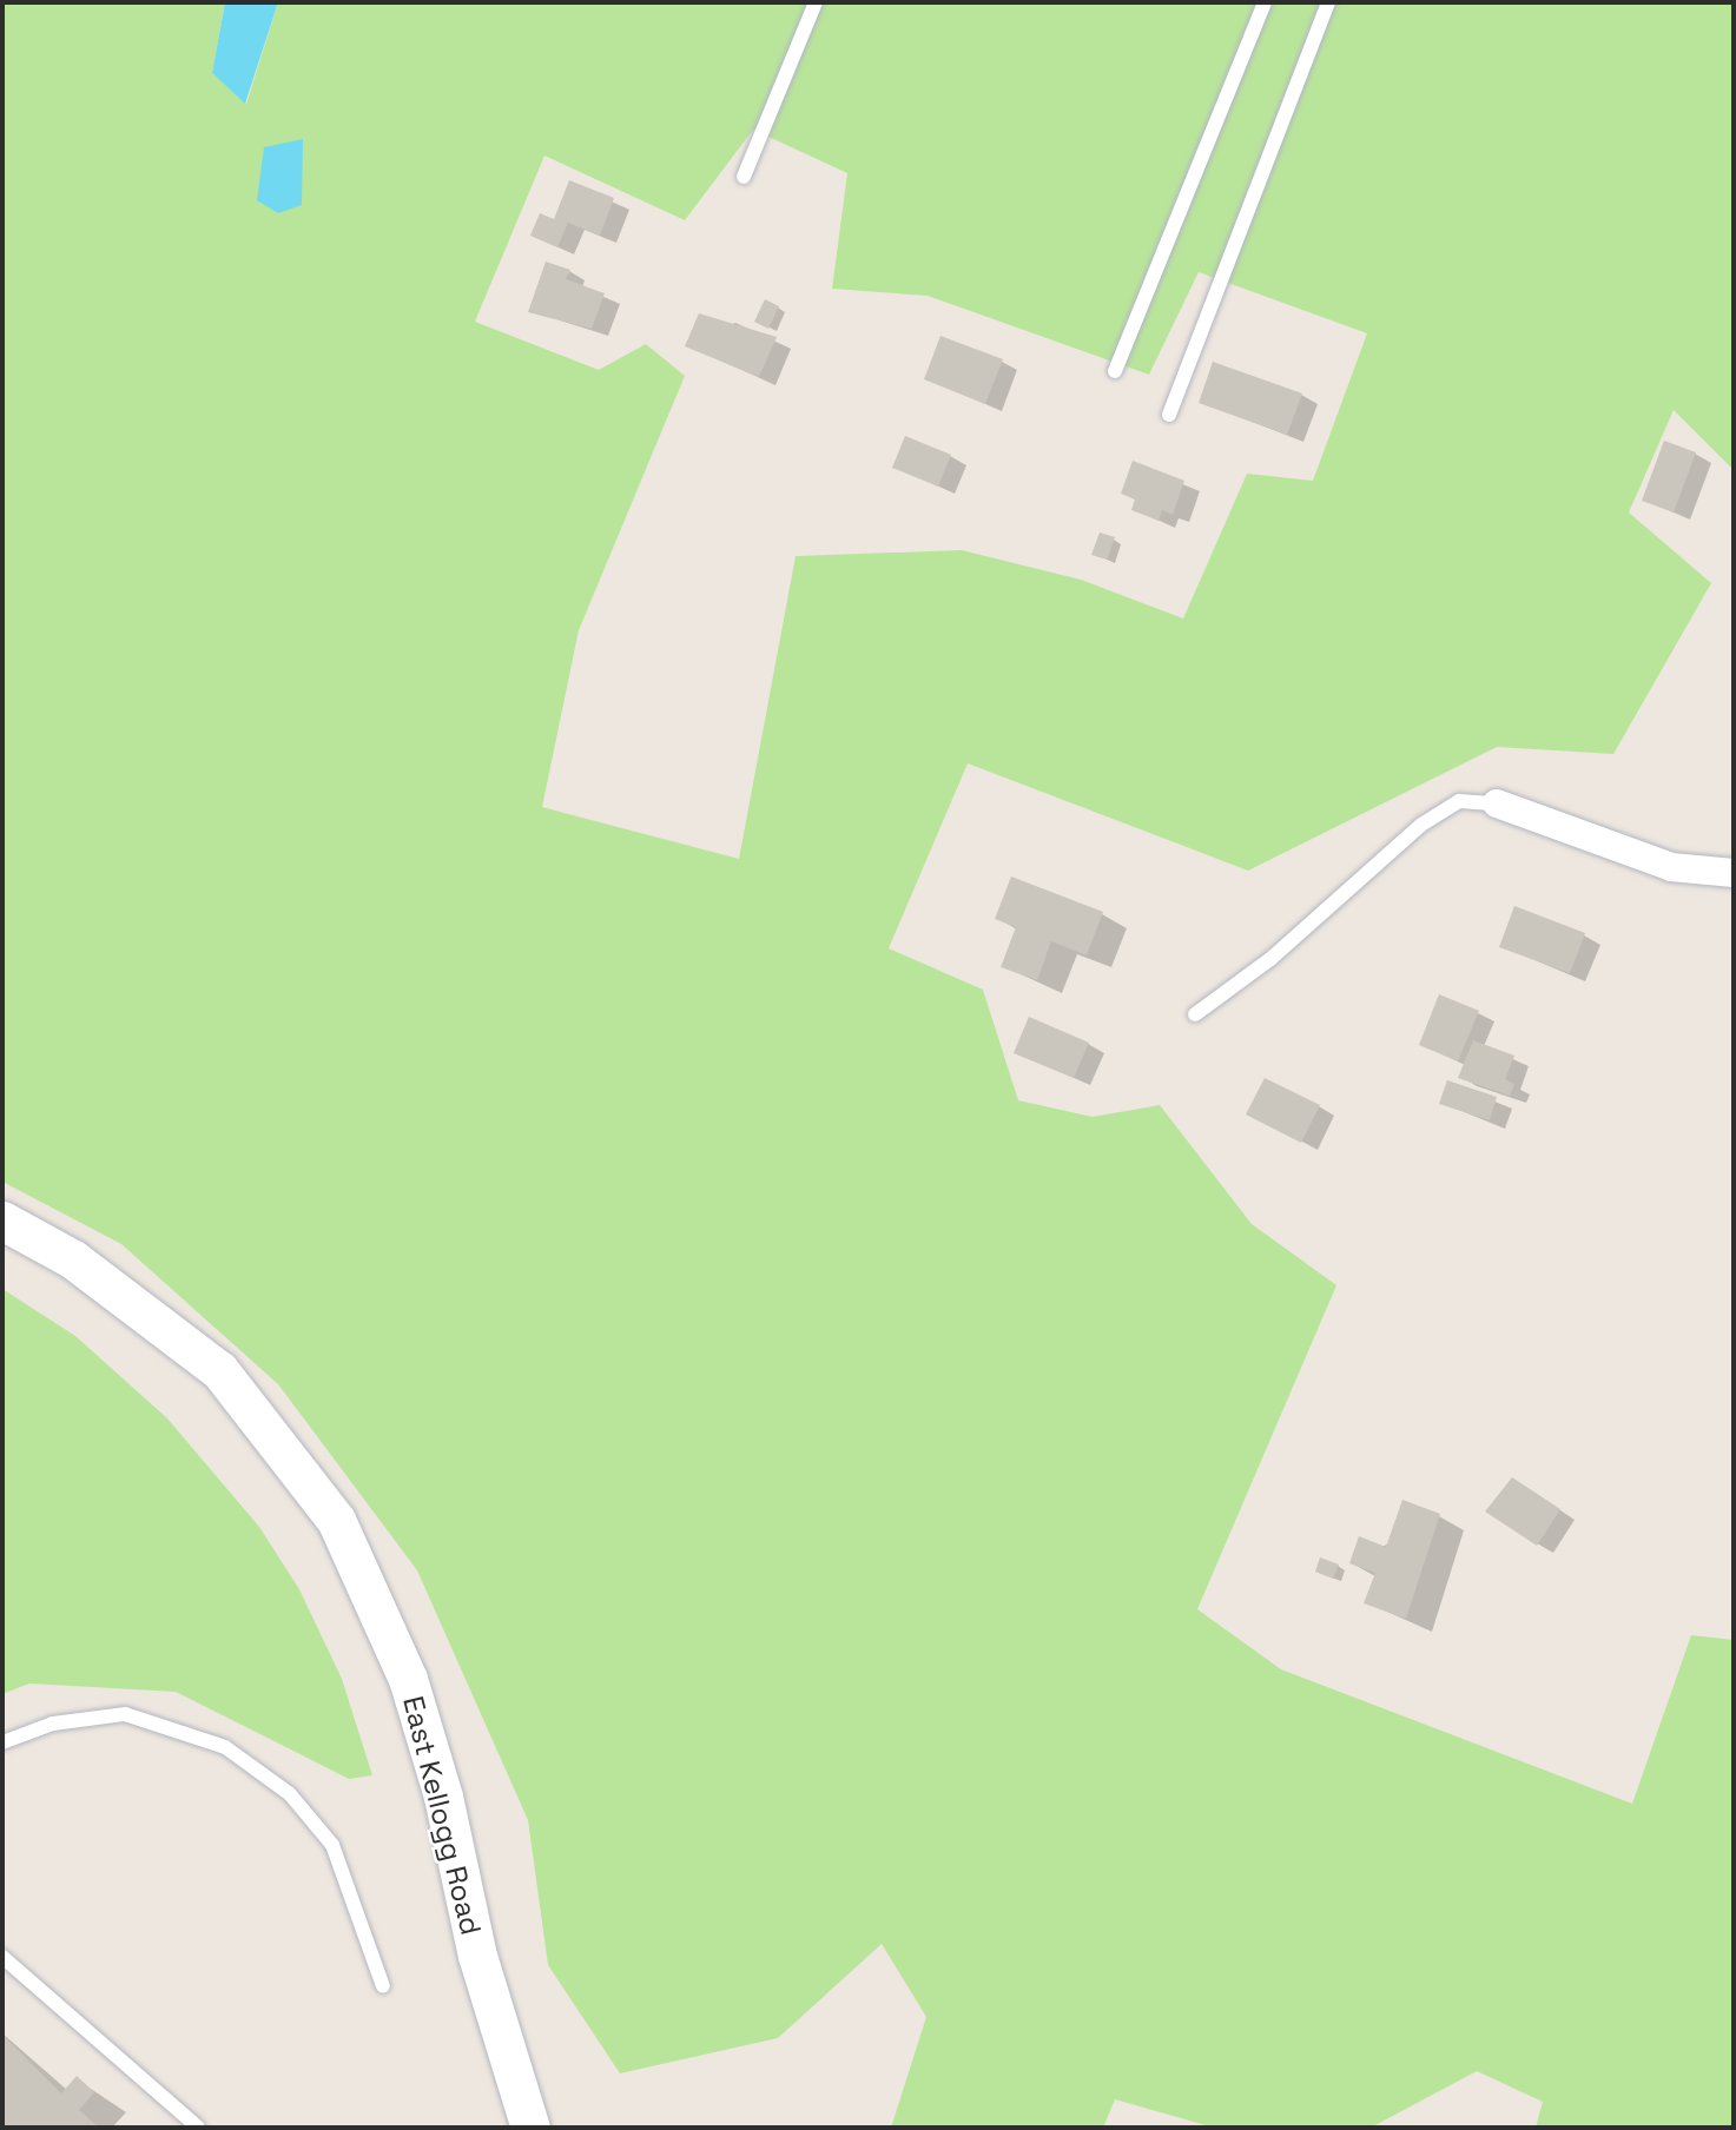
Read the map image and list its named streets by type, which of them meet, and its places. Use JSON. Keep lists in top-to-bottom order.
{
  "streets": {
    "street": ["East Kellogg Road"]
  }
}
